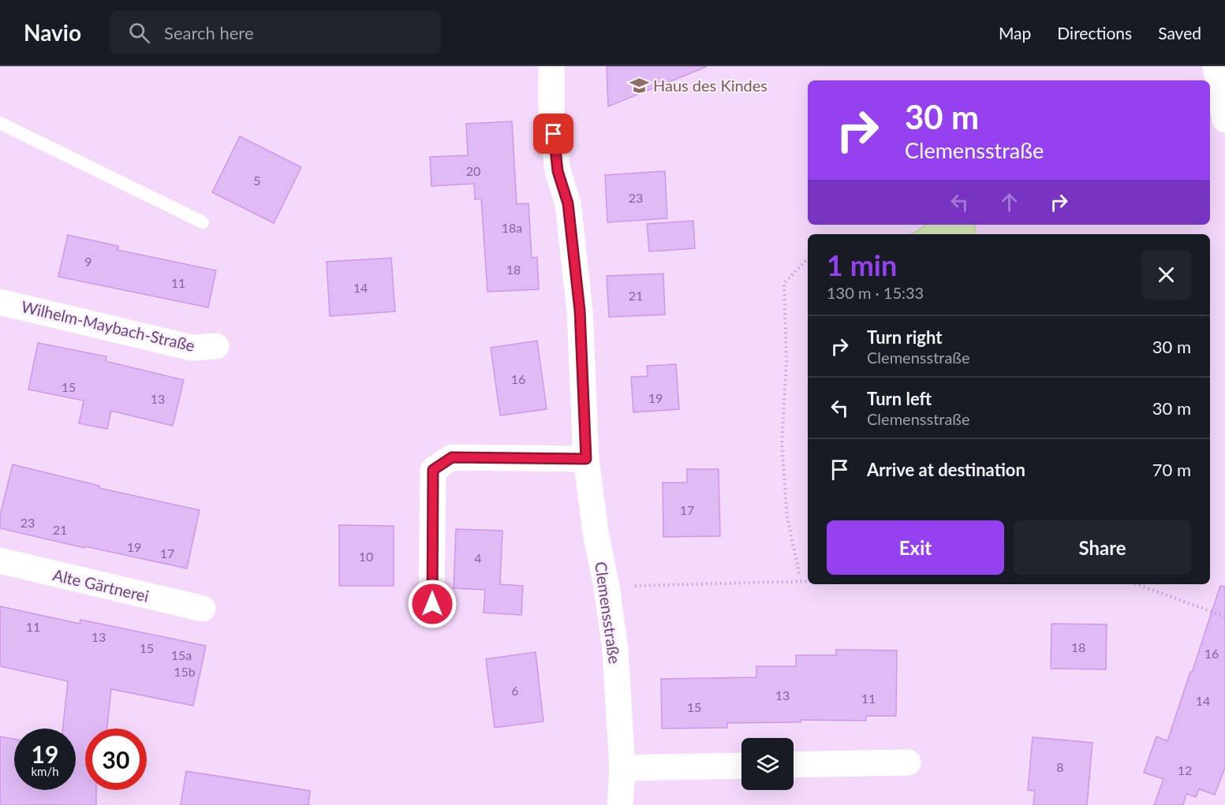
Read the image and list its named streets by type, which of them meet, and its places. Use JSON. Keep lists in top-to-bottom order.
{
  "streets": {
    "street": ["Wilhelm-Maybach-Straße", "Alte Gärtnerei", "Clemensstraße"]
  },
  "places": {
    "school or university": ["Haus des Kindes"]
  },
  "house_numbers": [
    "20",
    "5",
    "23",
    "18a",
    "9",
    "18",
    "11",
    "14",
    "21",
    "16",
    "15",
    "19",
    "13",
    "17",
    "23",
    "21",
    "19",
    "17",
    "10",
    "4",
    "11",
    "13",
    "18",
    "15",
    "16",
    "15a",
    "15b",
    "6",
    "13",
    "11",
    "14",
    "15",
    "8",
    "12"
  ],
  "page": {
    "header": "Navio",
    "search": "Search here",
    "nav": ["Map", "Directions", "Saved"],
    "turn": ["30 m", "Clemensstraße"],
    "heading": ["1 min", "130 m · 15:33"],
    "list": [
      {
        "name": "Turn right",
        "note": "Clemensstraße",
        "value": "30 m"
      },
      {
        "name": "Turn left",
        "note": "Clemensstraße",
        "value": "30 m"
      },
      {
        "name": "Arrive at destination",
        "value": "70 m"
      }
    ],
    "buttons": ["Exit", "Share"],
    "speed": "19 km/h",
    "limit": "30"
  }
}
